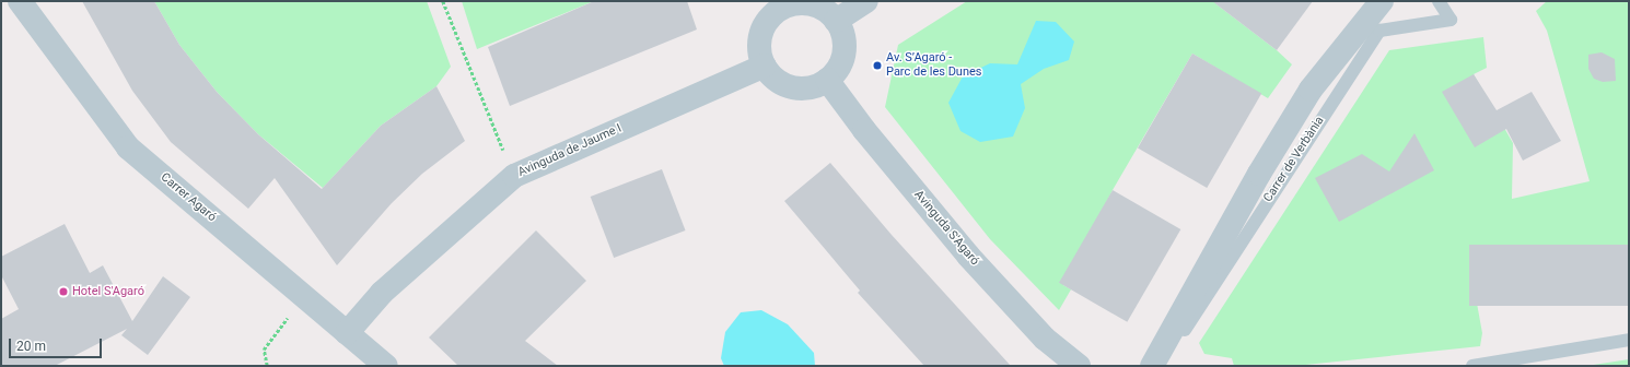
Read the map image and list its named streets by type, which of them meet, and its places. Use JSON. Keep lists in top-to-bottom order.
{
  "streets": {
    "street": [
      "Avinguda de Jaume I",
      "Carrer de Verbània",
      "Carrer Agaró",
      "Avinguda S'Agaró"
    ]
  },
  "crossings": [
    ["Avinguda de Jaume I", "Carrer Agaró"],
    ["Avinguda de Jaume I", "Avinguda S'Agaró"]
  ],
  "places": ["Av. S’Agaró - Parc de les Dunes", "Hotel S'Agaró"],
  "scale_bar": "20 m"
}
